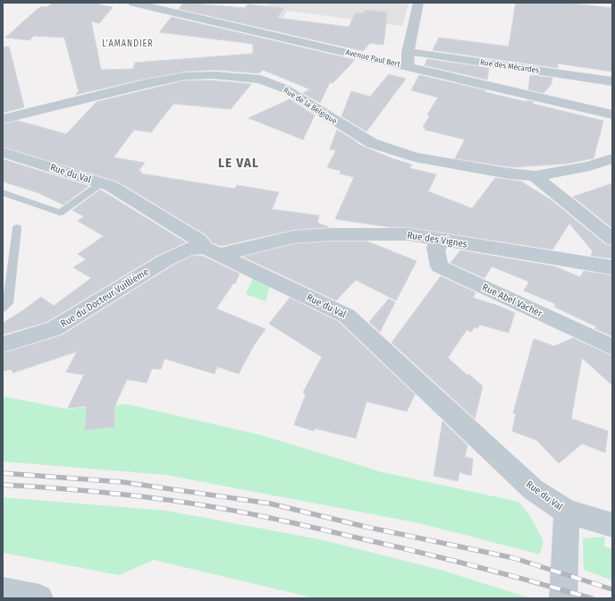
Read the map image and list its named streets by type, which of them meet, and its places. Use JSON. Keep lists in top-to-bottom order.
{
  "streets": {
    "street": [
      "Avenue Paul Bert",
      "Rue des Mécardes",
      "Rue de la Belgique",
      "Rue du Val",
      "Rue des Vignes",
      "Rue du Docteur Vuillième",
      "Rue Abel Vacher"
    ]
  },
  "crossings": [
    ["Rue du Val", "Rue des Vignes"],
    ["Rue du Val", "Rue du Docteur Vuillième"],
    ["Rue des Vignes", "Rue du Docteur Vuillième"],
    ["Rue des Vignes", "Rue Abel Vacher"]
  ],
  "districts": ["L'AMANDIER", "LE VAL"]
}
